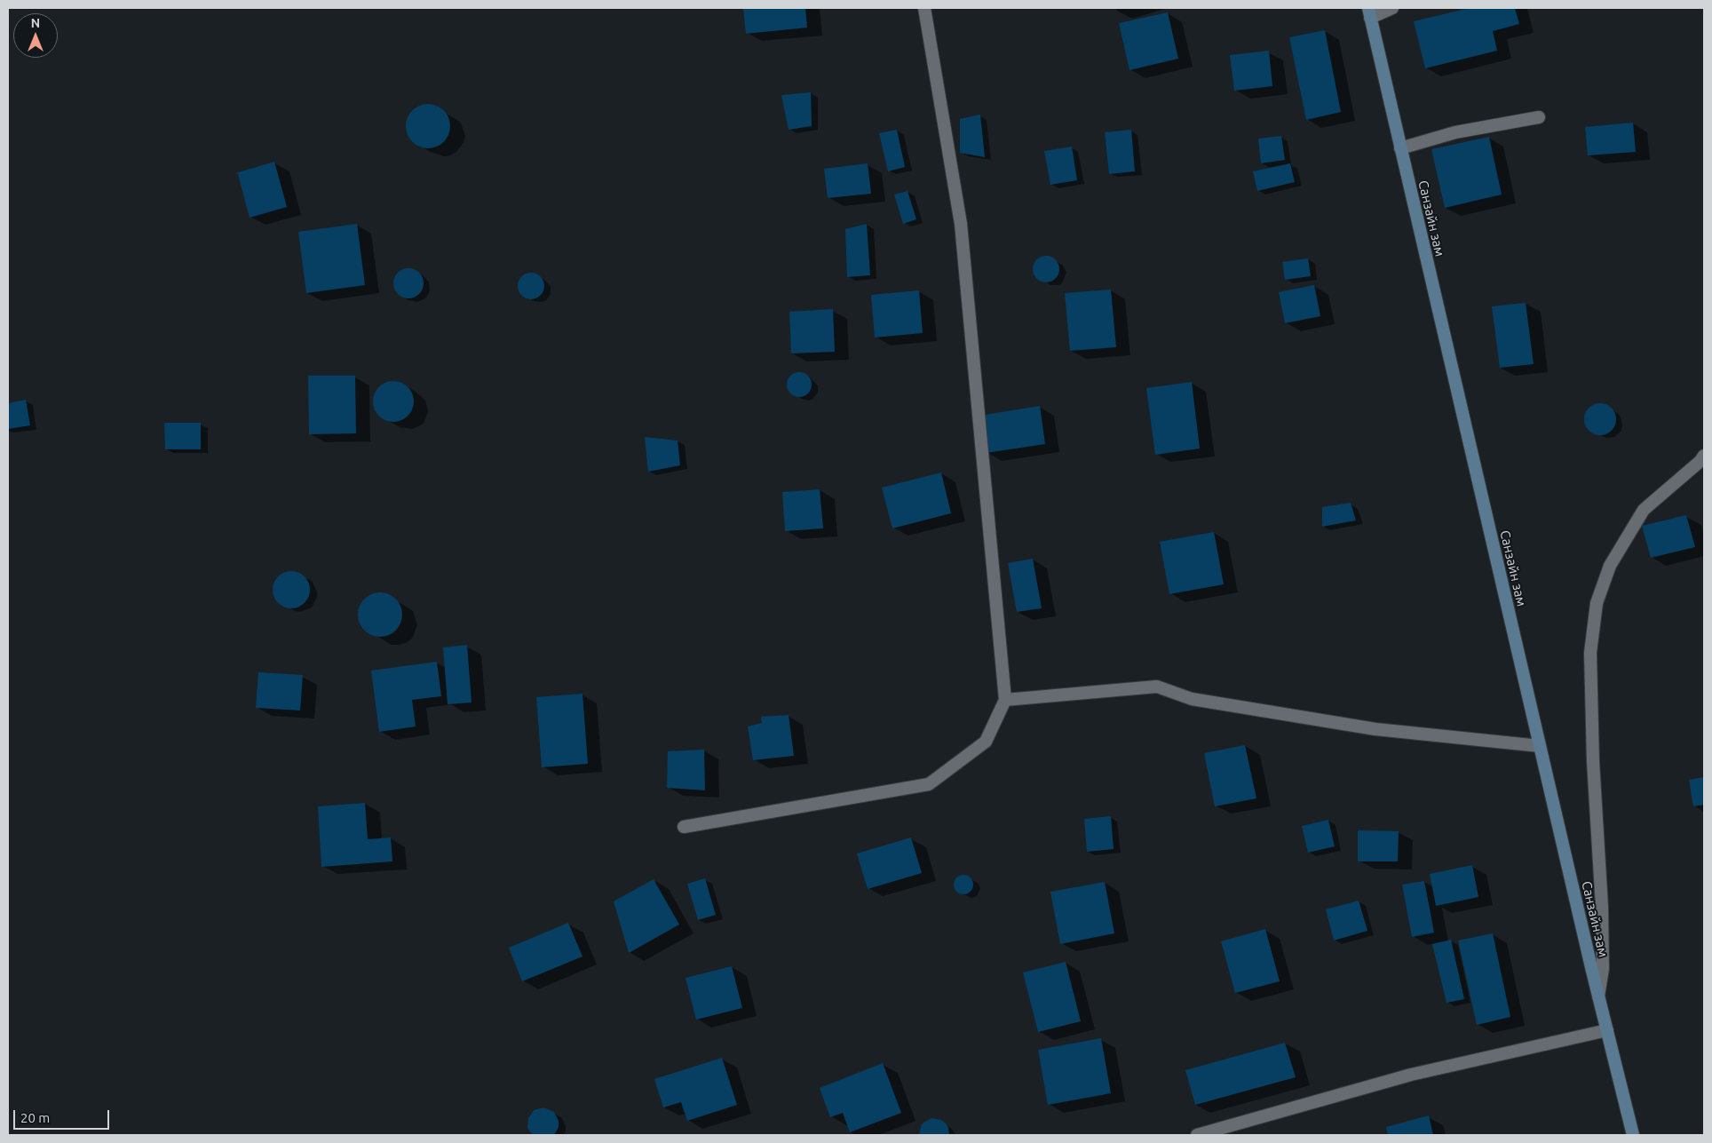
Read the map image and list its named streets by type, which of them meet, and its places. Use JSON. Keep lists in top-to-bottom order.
{
  "streets": {
    "main road": ["Санзайн зам"]
  },
  "scale_bar": "20 m",
  "north": "top"
}
